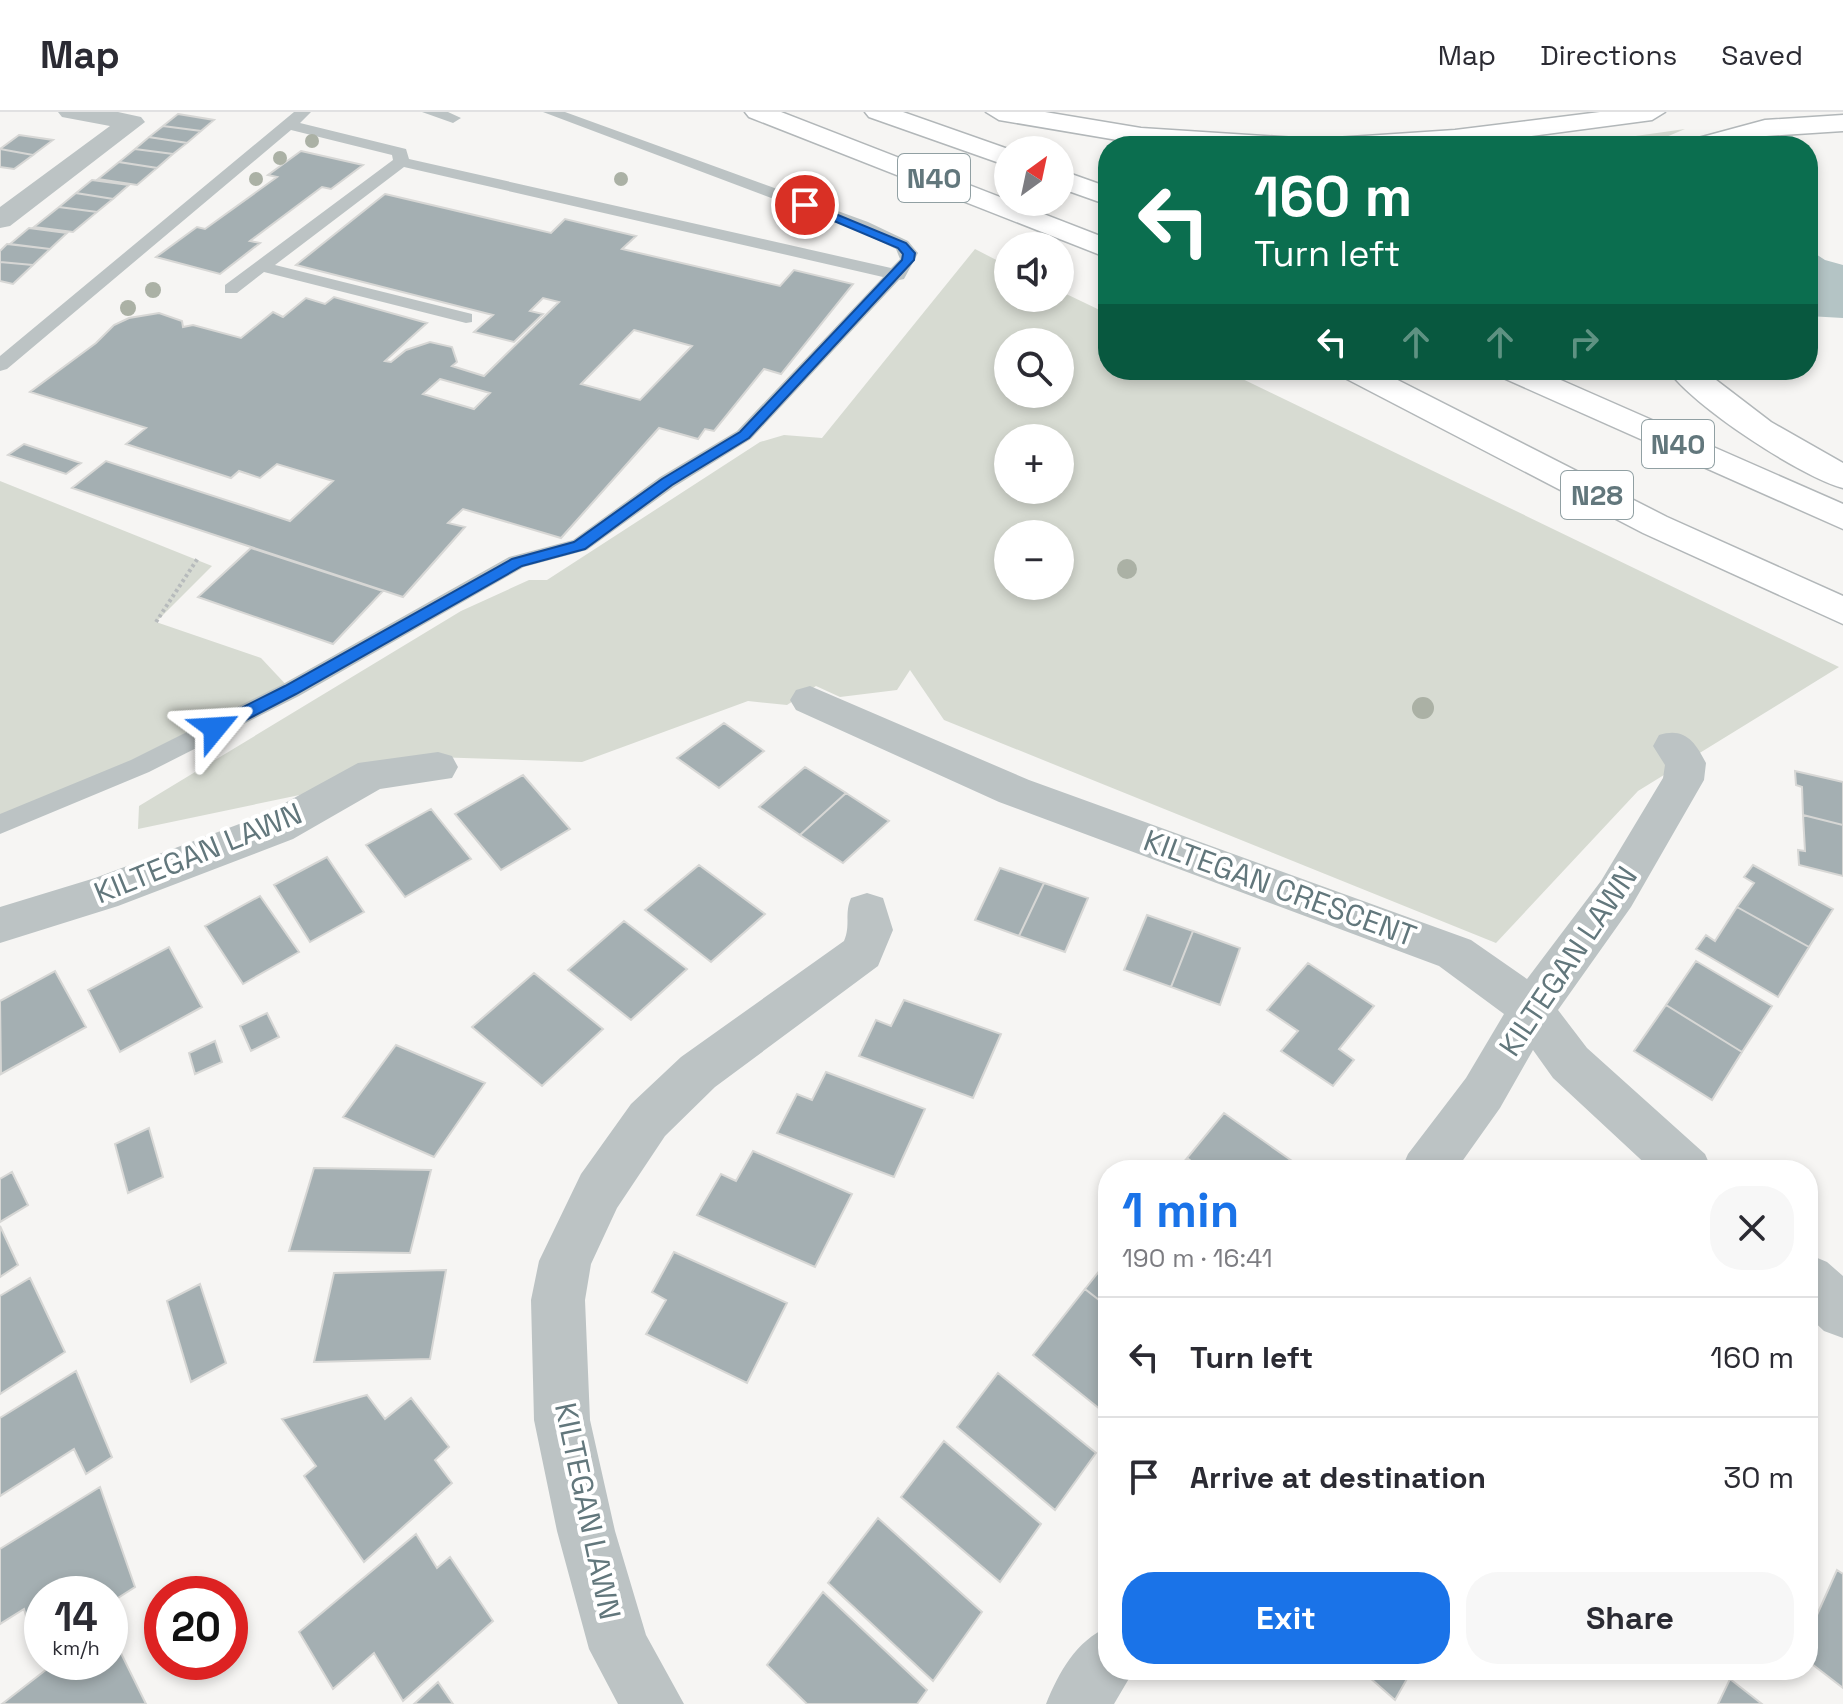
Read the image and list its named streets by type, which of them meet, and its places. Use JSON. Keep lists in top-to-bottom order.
{
  "streets": {
    "highway": ["N40", "N28"],
    "street": ["KILTEGAN LAWN", "KILTEGAN CRESCENT"]
  },
  "crossings": [
    ["KILTEGAN LAWN", "KILTEGAN CRESCENT"]
  ],
  "north": "top right",
  "page": {
    "header": "Map",
    "nav": ["Map", "Directions", "Saved"],
    "map_buttons": ["+", "−"],
    "turn": ["160 m", "Turn left"],
    "heading": ["1 min", "190 m · 16:41"],
    "list": [
      {
        "name": "Turn left",
        "value": "160 m"
      },
      {
        "name": "Arrive at destination",
        "value": "30 m"
      }
    ],
    "buttons": ["Exit", "Share"],
    "speed": "14 km/h",
    "limit": "20"
  }
}
